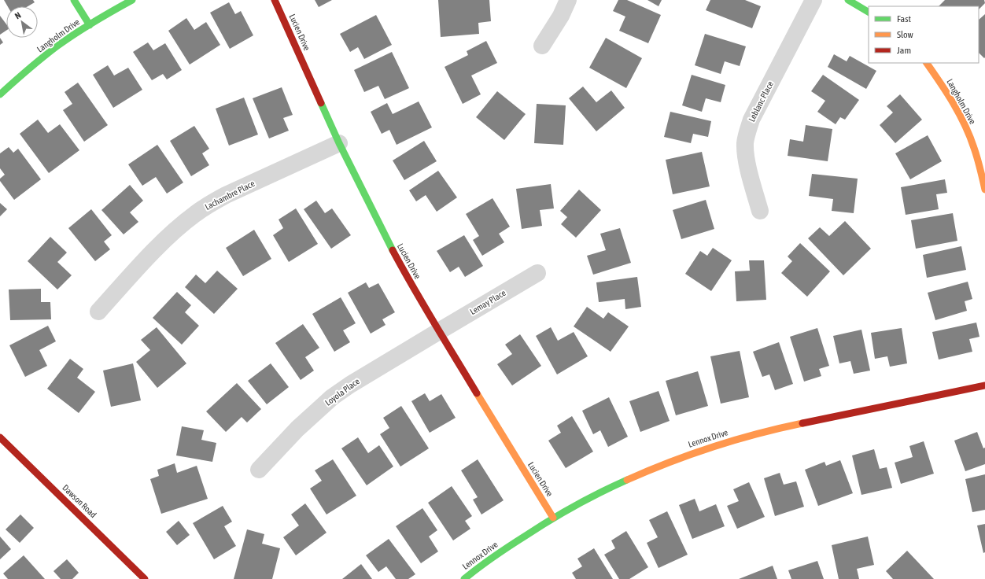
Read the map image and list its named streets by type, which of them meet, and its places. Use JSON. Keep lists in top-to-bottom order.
{
  "streets": {
    "street": [
      "Lucien Drive",
      "Langholm Drive",
      "Leblanc Place",
      "Lachambre Place",
      "Lemay Place",
      "Loyola Place",
      "Lennox Drive",
      "Dawson Road"
    ]
  },
  "crossings": [
    ["Lucien Drive", "Lachambre Place"],
    ["Lucien Drive", "Lemay Place"],
    ["Lucien Drive", "Loyola Place"],
    ["Lucien Drive", "Lennox Drive"],
    ["Lemay Place", "Loyola Place"]
  ],
  "legend": ["Fast", "Slow", "Jam"],
  "north": "top left"
}
